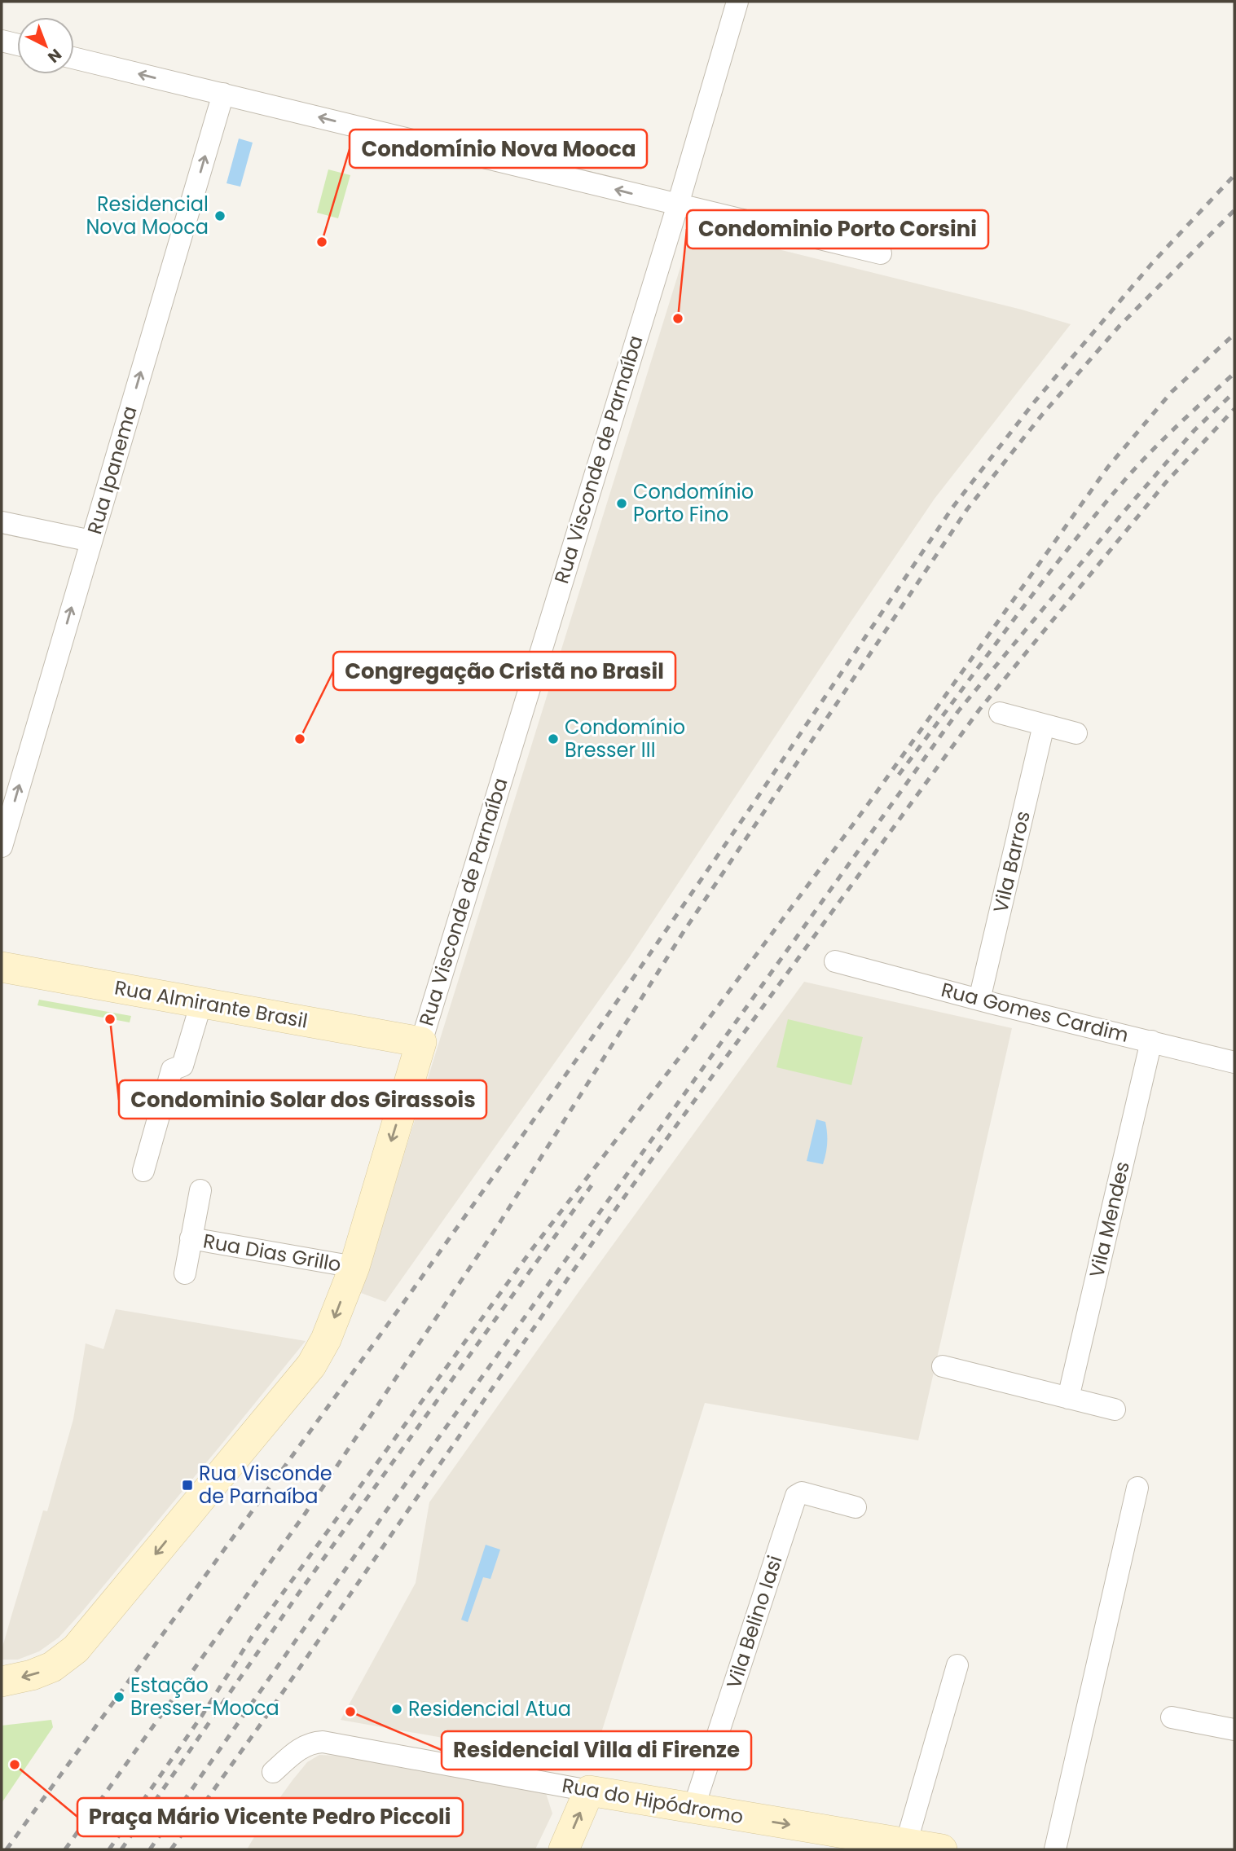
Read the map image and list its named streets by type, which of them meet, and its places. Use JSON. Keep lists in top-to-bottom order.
{
  "streets": {
    "street": [
      "Rua Visconde de Parnaíba",
      "Rua Ipanema",
      "Vila Barros",
      "Rua Almirante Brasil",
      "Rua Gomes Cardim",
      "Vila Mendes",
      "Rua Dias Grillo",
      "Vila Belino Iasi",
      "Rua do Hipódromo"
    ]
  },
  "crossings": [
    ["Rua Visconde de Parnaíba", "Rua Almirante Brasil"],
    ["Rua Visconde de Parnaíba", "Rua Dias Grillo"],
    ["Vila Barros", "Rua Gomes Cardim"],
    ["Rua Gomes Cardim", "Vila Mendes"],
    ["Vila Belino Iasi", "Rua do Hipódromo"]
  ],
  "one_way": ["Rua Visconde de Parnaíba", "Rua Ipanema"],
  "places": {
    "other": [
      "Residencial Nova Mooca",
      "Condomínio Nova Mooca",
      "Condominio Porto Corsini",
      "Condomínio Porto Fino",
      "Congregação Cristã no Brasil",
      "Condomínio Bresser III",
      "Condominio Solar dos Girassois",
      "Estação Bresser-Mooca",
      "Residencial Atua",
      "Residencial Villa di Firenze",
      "Praça Mário Vicente Pedro Piccoli"
    ],
    "transit": ["Rua Visconde de Parnaíba"]
  },
  "north": "bottom right"
}
